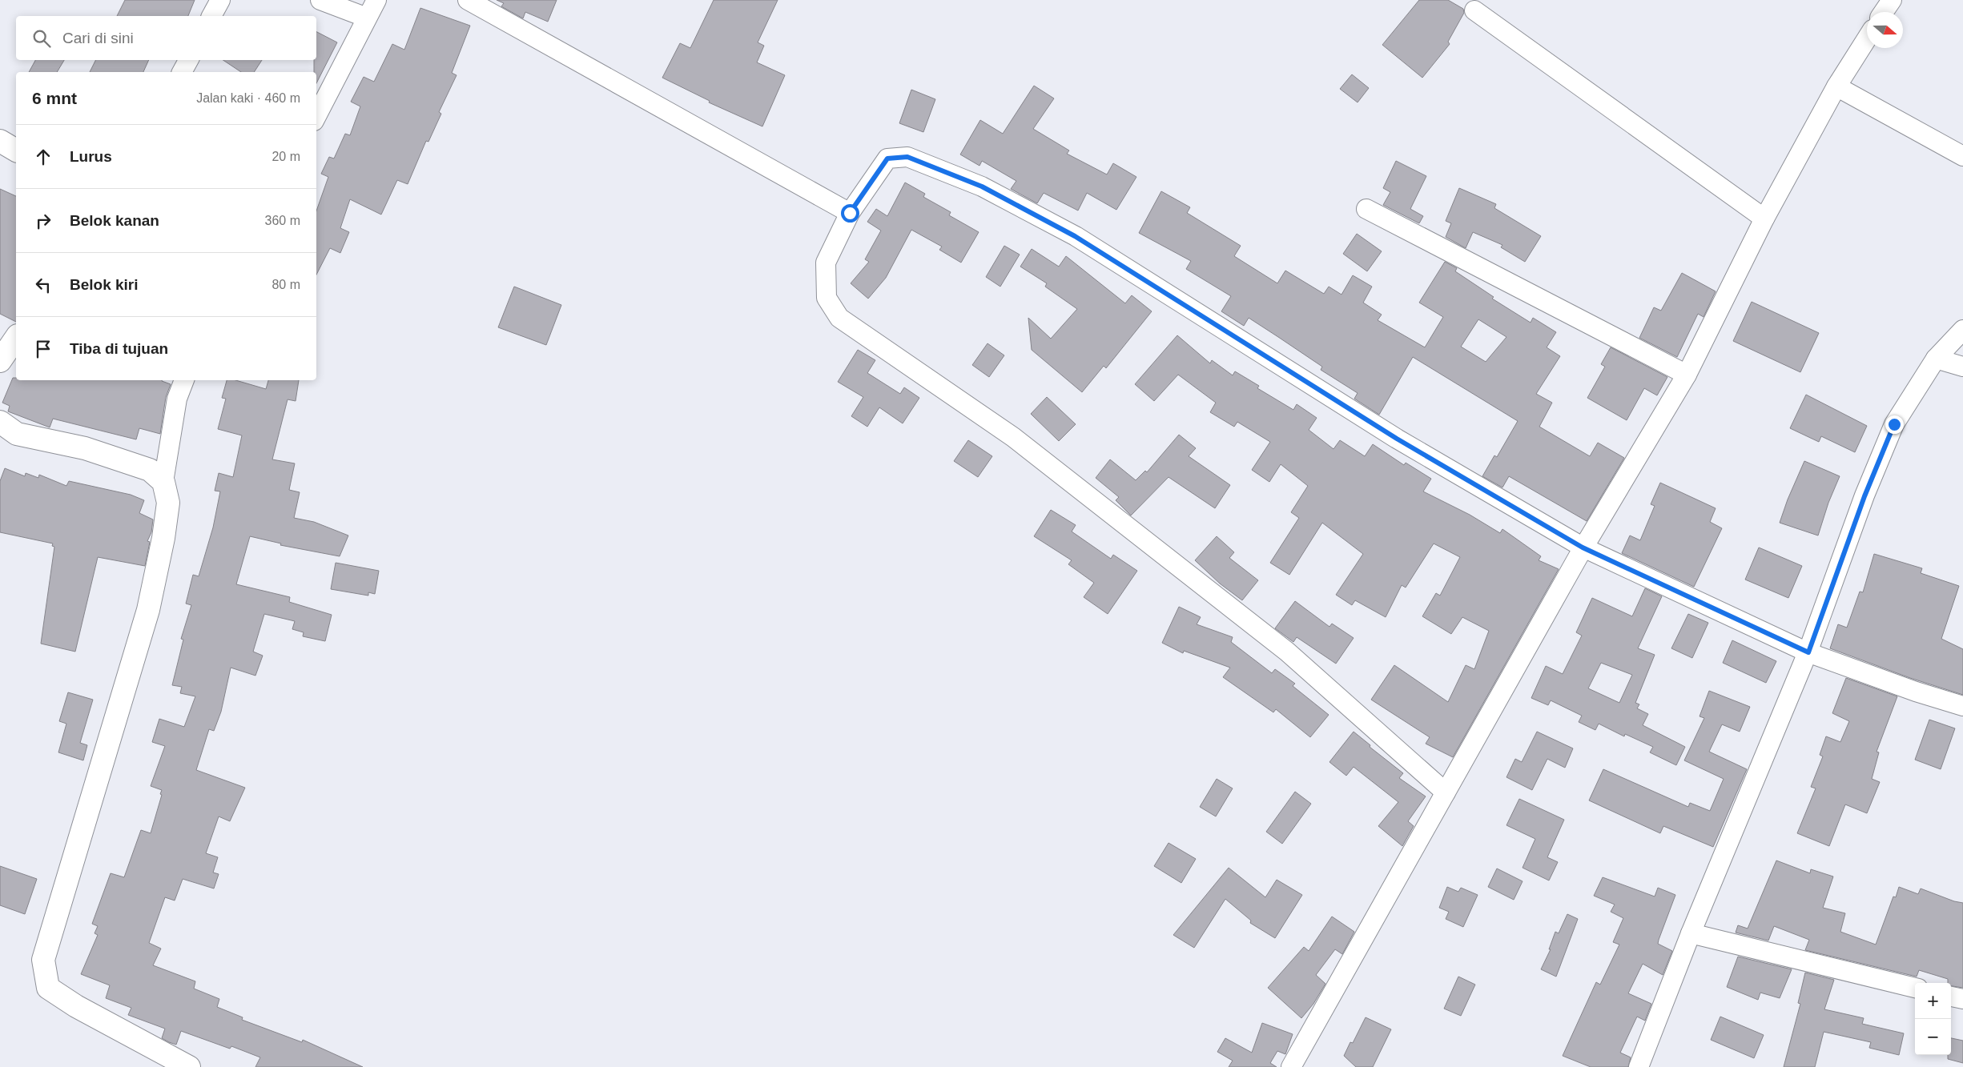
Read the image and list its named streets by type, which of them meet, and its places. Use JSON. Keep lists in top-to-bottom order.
{
  "north": "right",
  "page": {
    "search": "Cari di sini",
    "heading": ["6 mnt", "Jalan kaki · 460 m"],
    "list": [
      ["Lurus", "20 m"],
      ["Belok kanan", "360 m"],
      ["Belok kiri", "80 m"],
      "Tiba di tujuan"
    ],
    "map_buttons": ["+", "−"]
  }
}
